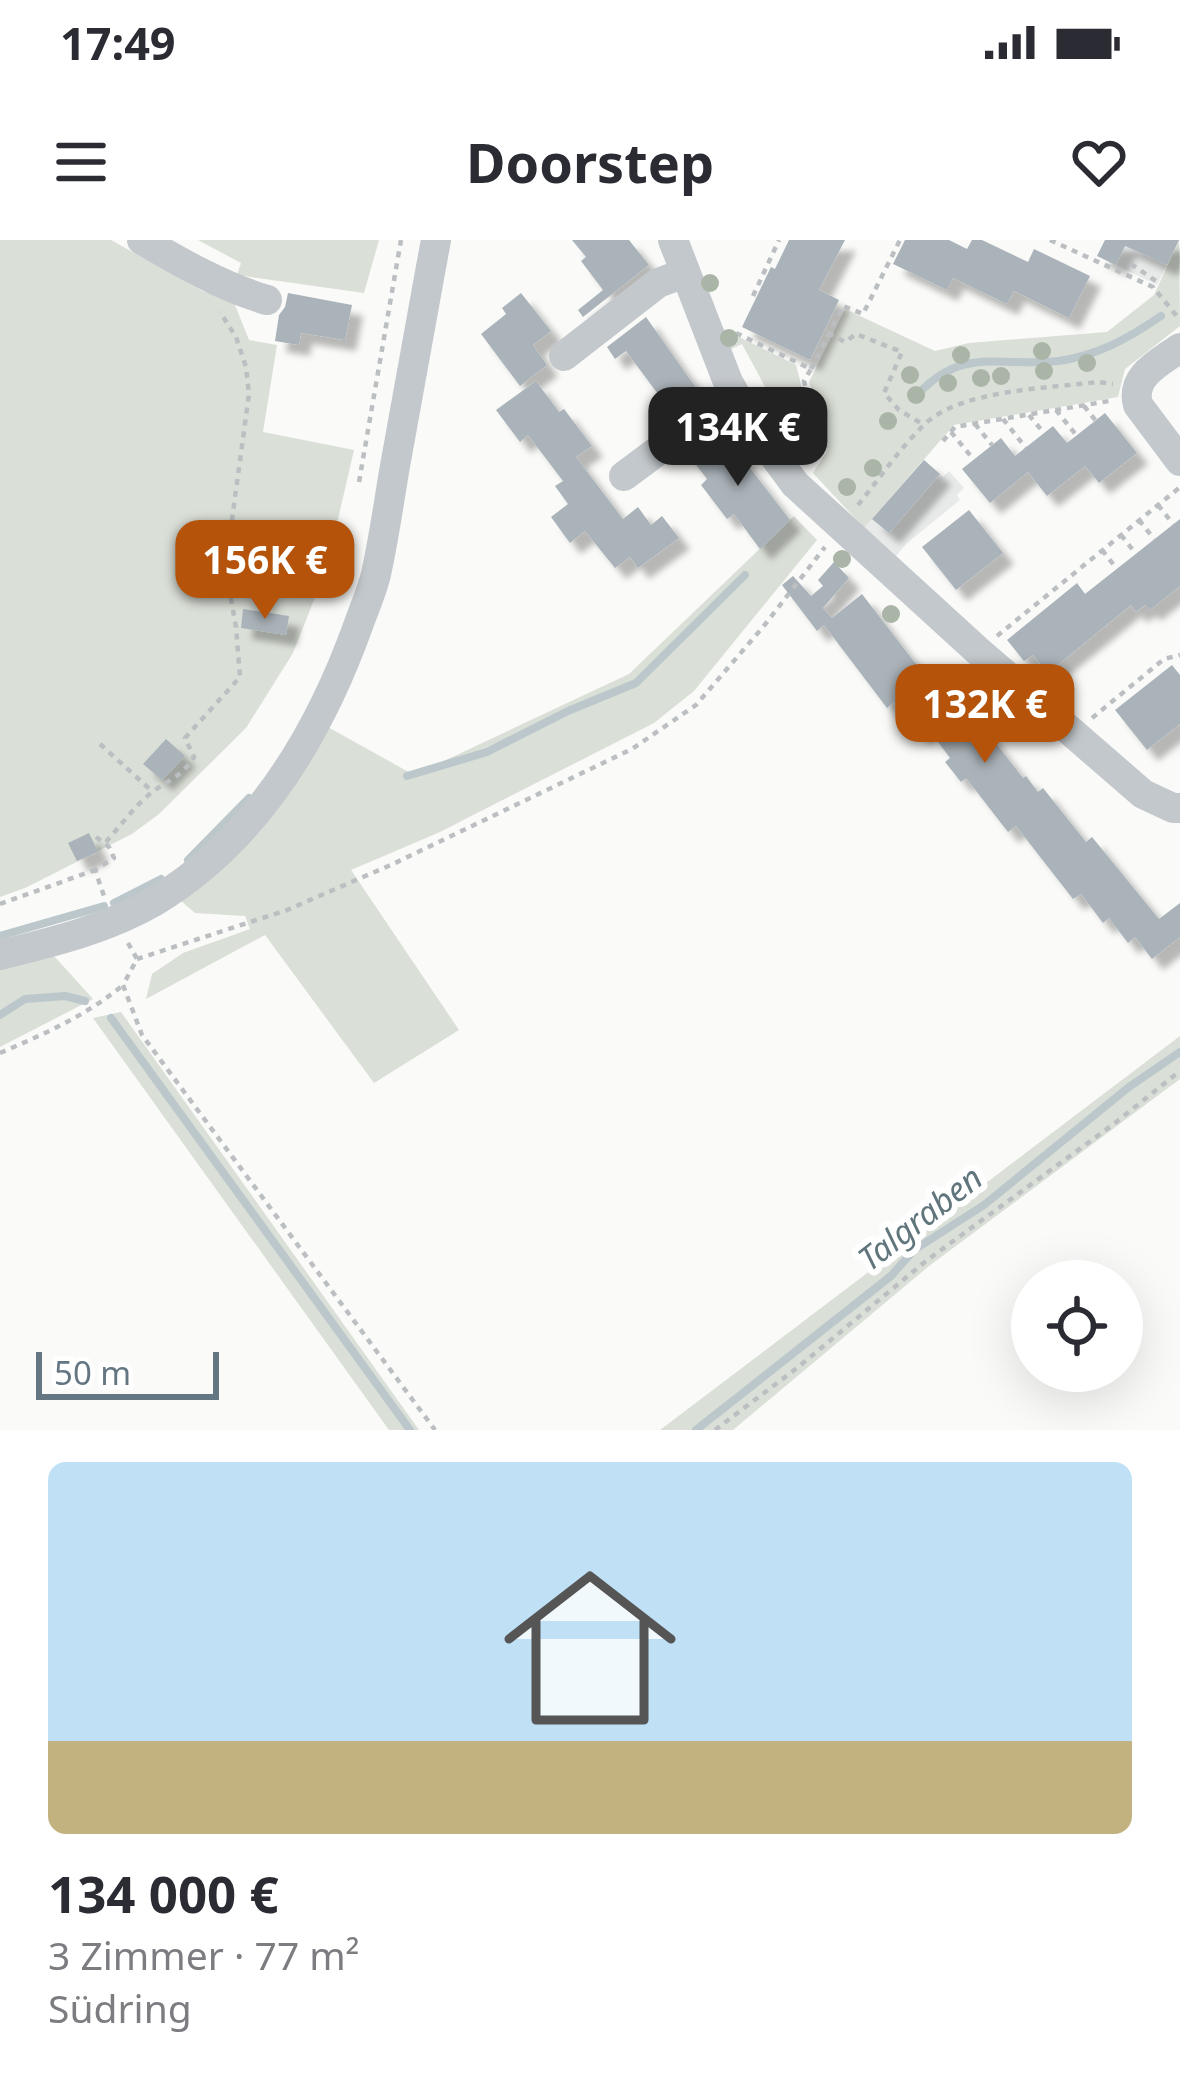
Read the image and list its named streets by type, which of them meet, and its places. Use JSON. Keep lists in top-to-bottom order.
{
  "water": ["Talgraben"],
  "scale_bar": "50 m",
  "page": {
    "status": "17:49",
    "header": "Doorstep",
    "price": ["134K €", "156K €", "132K €"],
    "scale": "50 m",
    "list": [
      {
        "name": "134 000 €",
        "note": "3 Zimmer · 77 m² · Südring"
      }
    ]
  }
}
